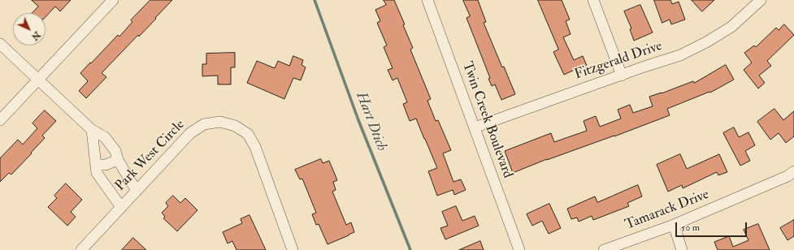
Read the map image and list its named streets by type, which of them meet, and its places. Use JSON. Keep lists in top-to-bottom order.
{
  "streets": {
    "street": [
      "Fitzgerald Drive",
      "Twin Creek Boulevard",
      "Park West Circle",
      "Tamarack Drive"
    ]
  },
  "crossings": [
    ["Fitzgerald Drive", "Twin Creek Boulevard"]
  ],
  "water": ["Hart Dtich"],
  "scale_bar": "50 m",
  "north": "bottom right"
}
